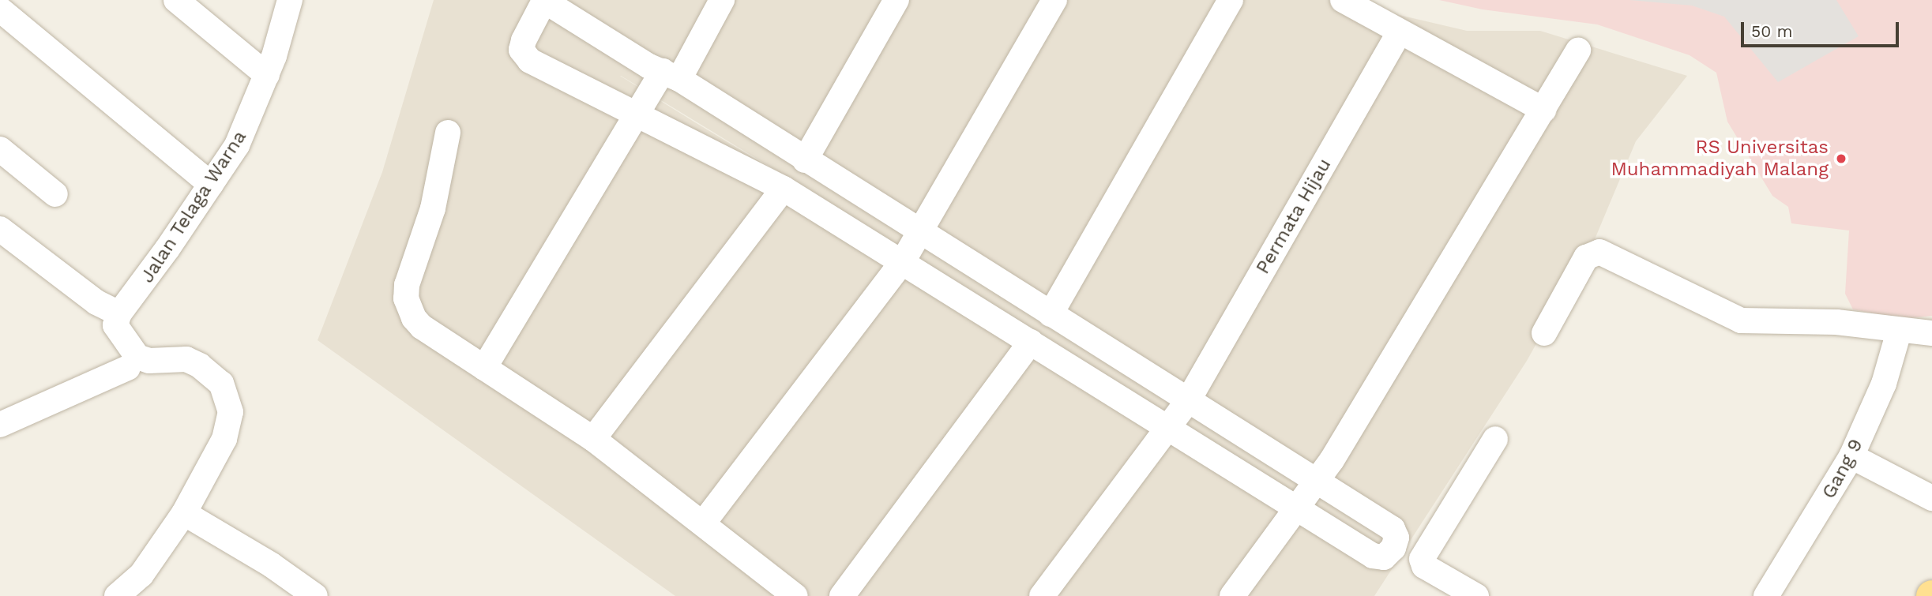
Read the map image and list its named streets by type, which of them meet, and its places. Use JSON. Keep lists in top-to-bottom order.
{
  "streets": {
    "street": ["Jalan Telaga Warna", "Permata Hijau", "Gang 9"]
  },
  "places": ["RS Universitas Muhammadiyah Malang"],
  "scale_bar": "50 m"
}
